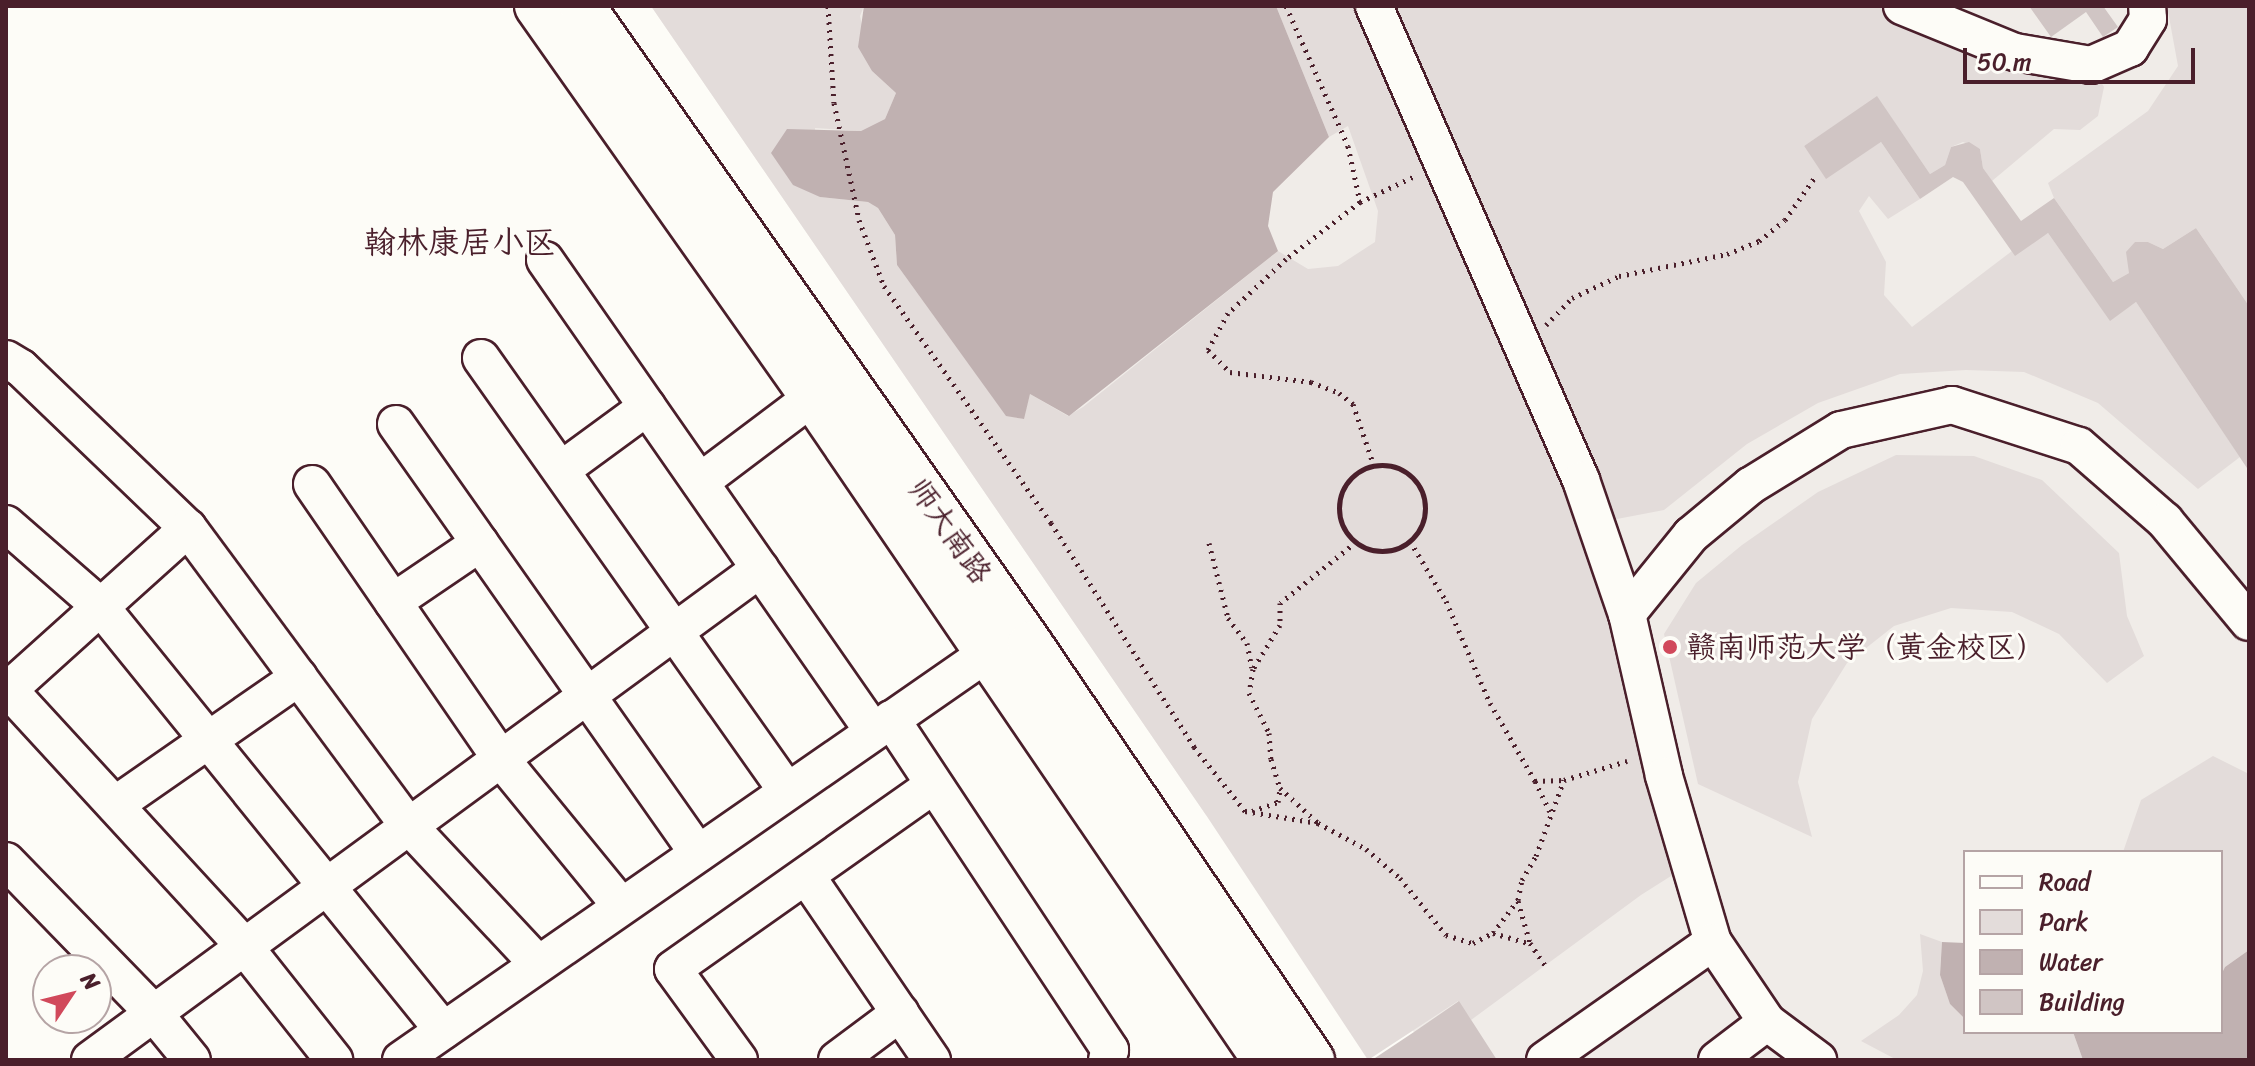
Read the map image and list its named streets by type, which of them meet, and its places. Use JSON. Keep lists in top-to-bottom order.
{
  "streets": {
    "main road": ["师大南路"]
  },
  "districts": ["翰林康居小区"],
  "places": ["赣南师范大学（黄金校区）"],
  "legend": [
    "Road",
    "Park",
    "Water",
    "Building"
  ],
  "scale_bar": "50 m",
  "north": "top right"
}
